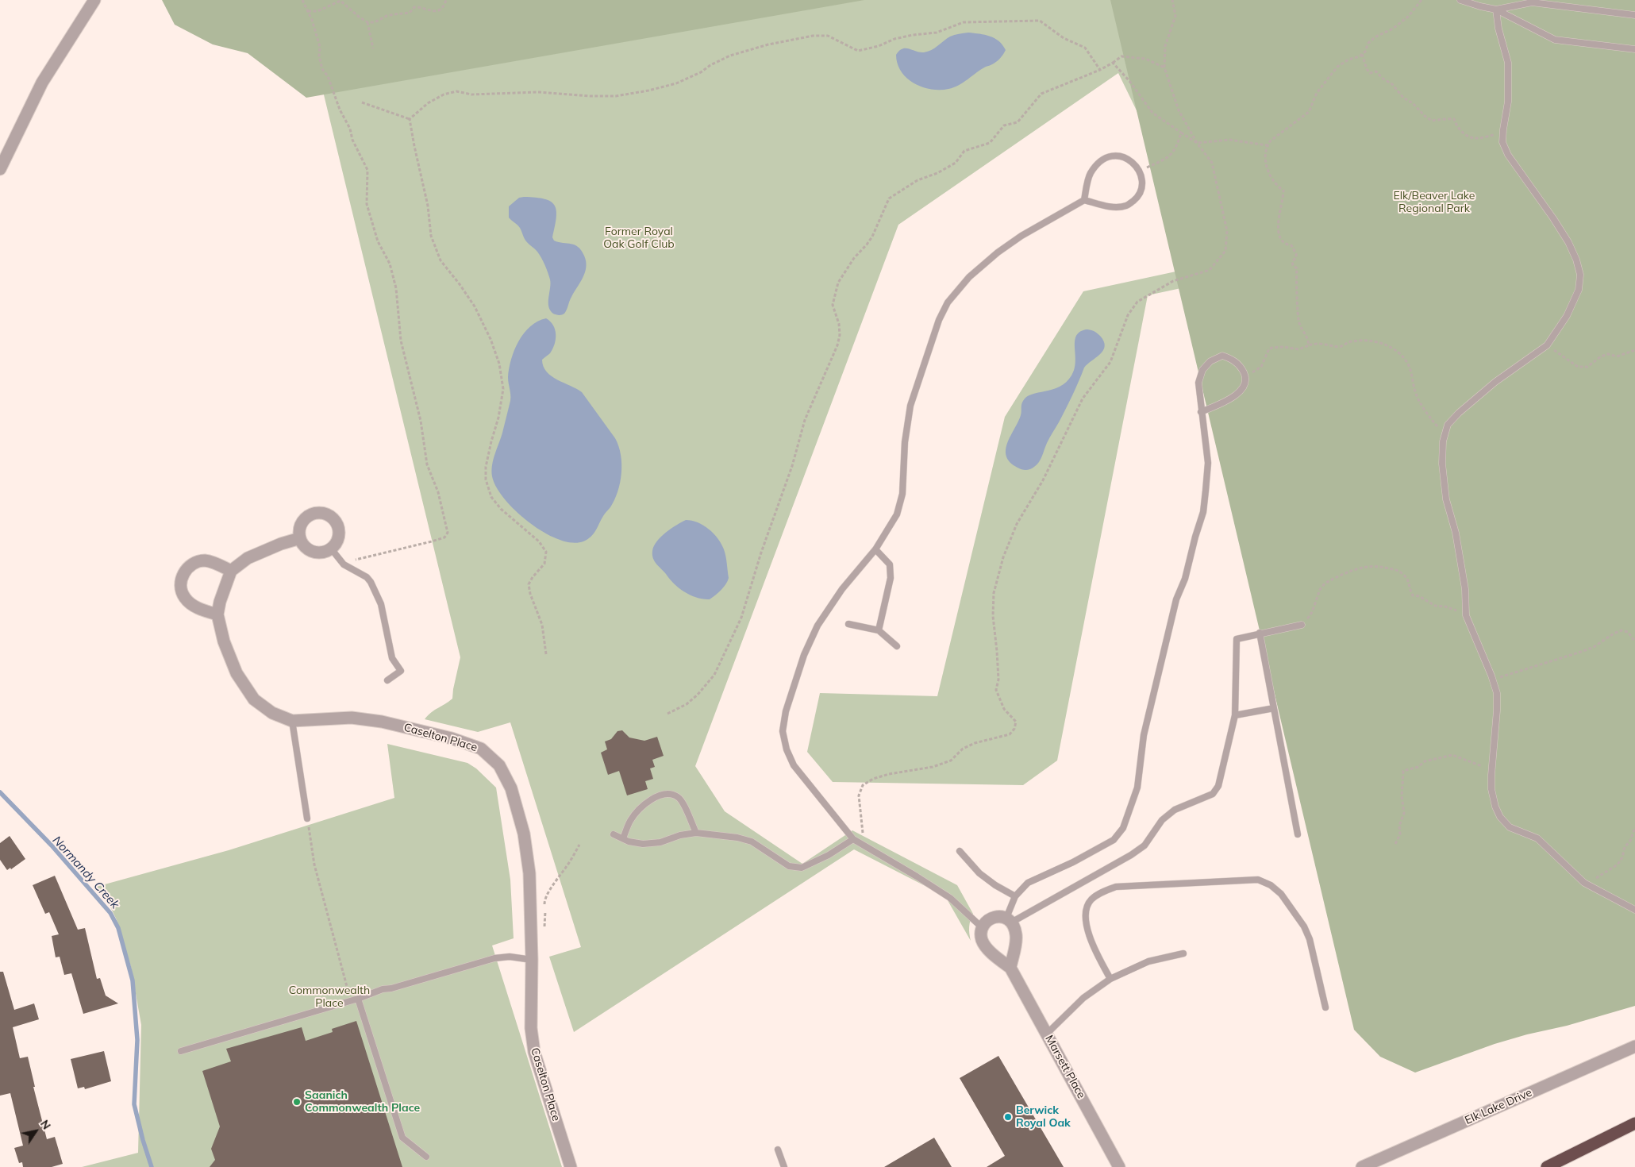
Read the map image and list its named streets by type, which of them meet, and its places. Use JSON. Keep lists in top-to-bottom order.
{
  "streets": {
    "street": ["Caselton Place", "Marsett Place", "Elk Lake Drive"]
  },
  "water": ["Normandy Creek"],
  "parks": ["Elk/Beaver Lake Regional Park", "Former Royal Oak Golf Club", "Commonwealth Place"],
  "places": ["Saanich Commonwealth Place", "Berwick Royal Oak"],
  "north": "top right"
}
